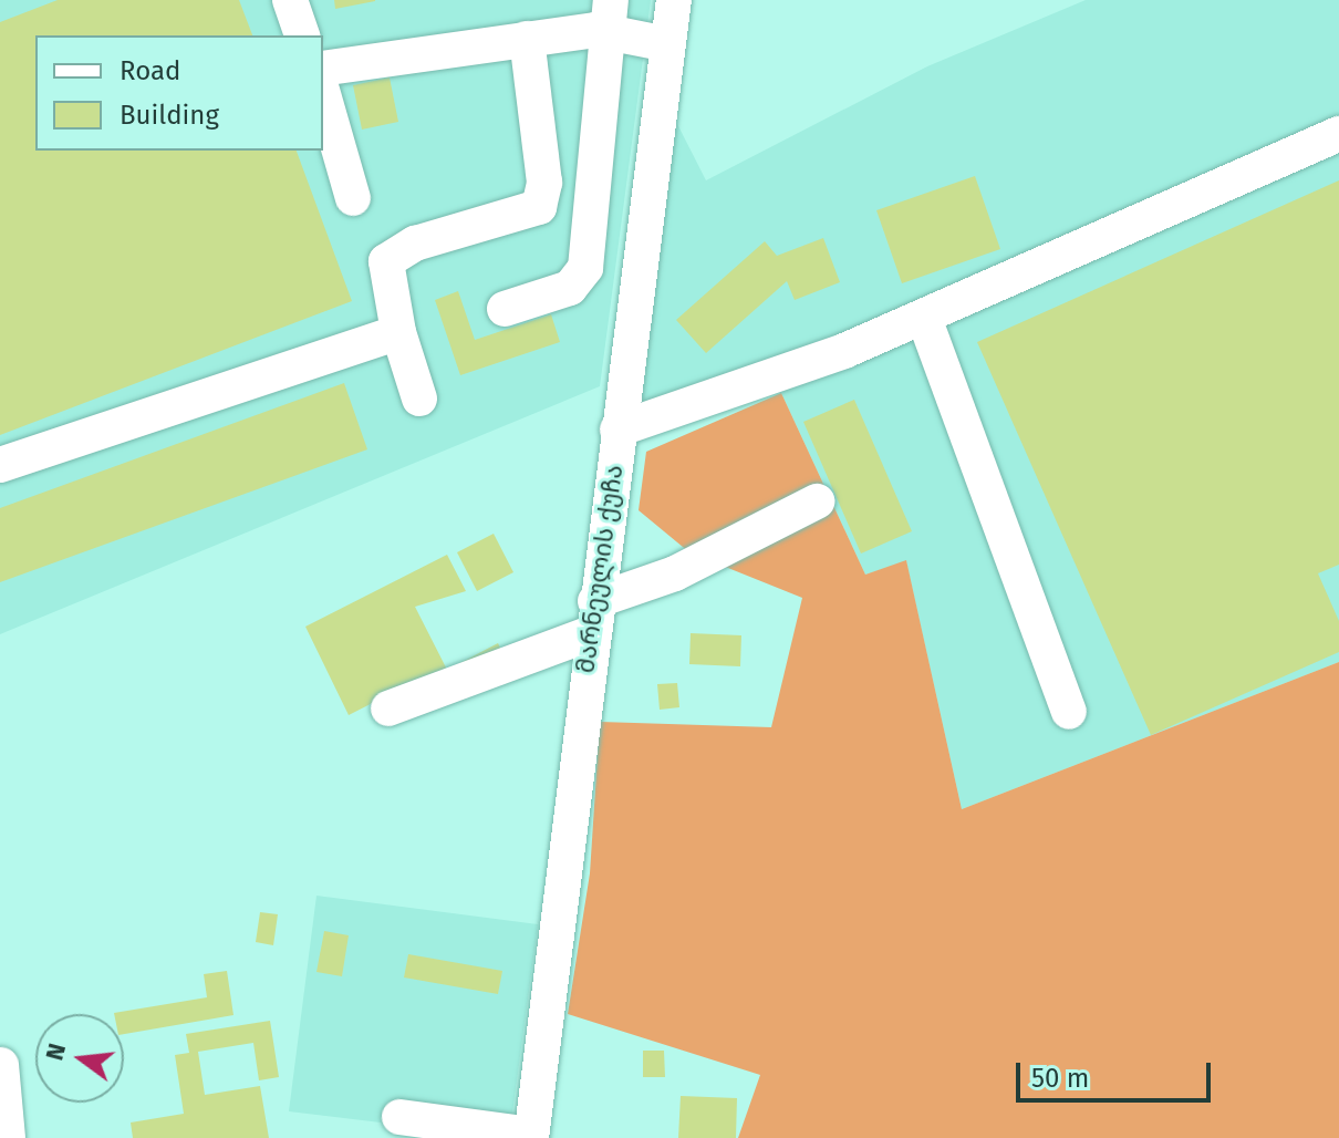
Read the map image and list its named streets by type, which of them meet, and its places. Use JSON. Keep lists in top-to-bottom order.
{
  "streets": {
    "street": ["მარნეულის ქუჩა"]
  },
  "legend": ["Road", "Building"],
  "scale_bar": "50 m",
  "north": "left"
}
